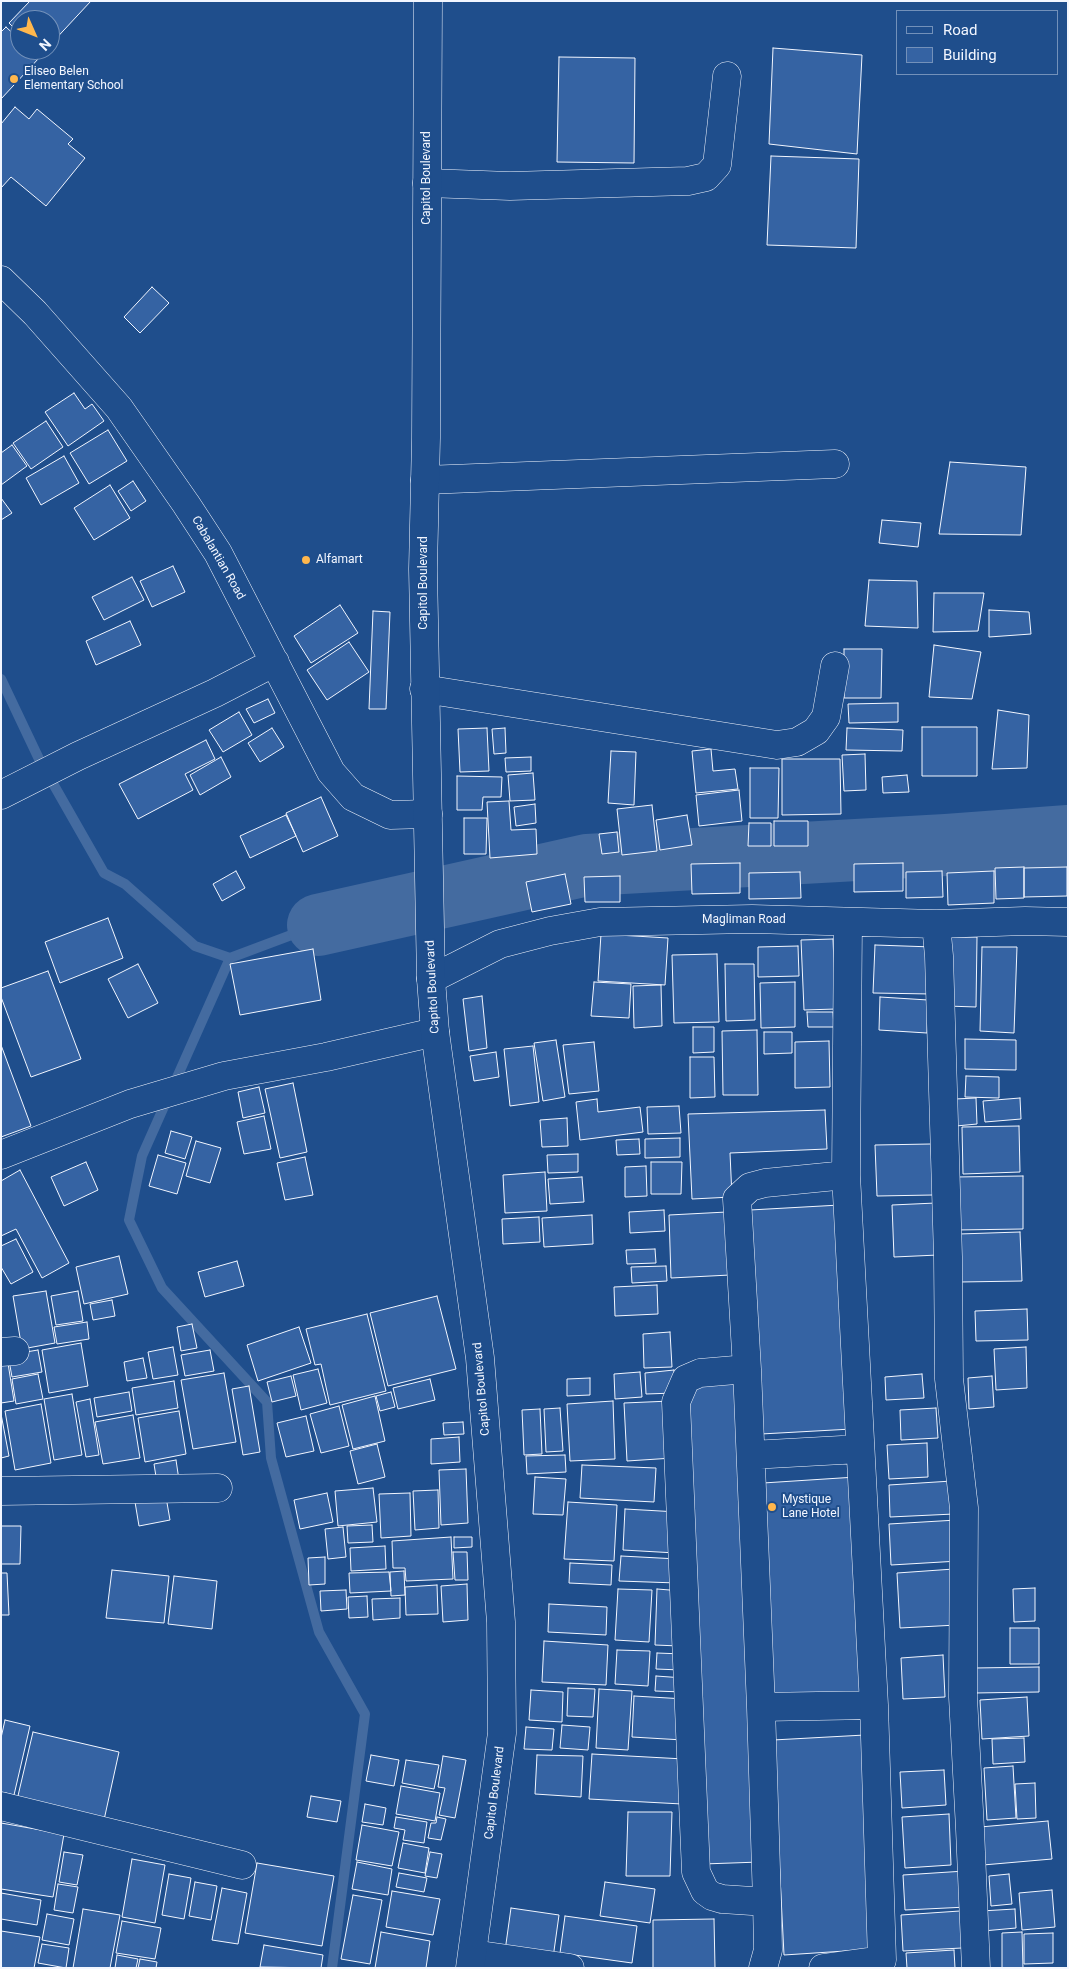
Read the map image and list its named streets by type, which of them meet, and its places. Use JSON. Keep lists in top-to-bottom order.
{
  "streets": {
    "street": ["Capitol Boulevard", "Cabalantian Road", "Magliman Road"]
  },
  "crossings": [
    ["Capitol Boulevard", "Cabalantian Road"],
    ["Capitol Boulevard", "Magliman Road"]
  ],
  "places": ["Eliseo Belen Elementary School", "Alfamart", "Mystique Lane Hotel"],
  "legend": ["Road", "Building"],
  "north": "bottom right"
}
